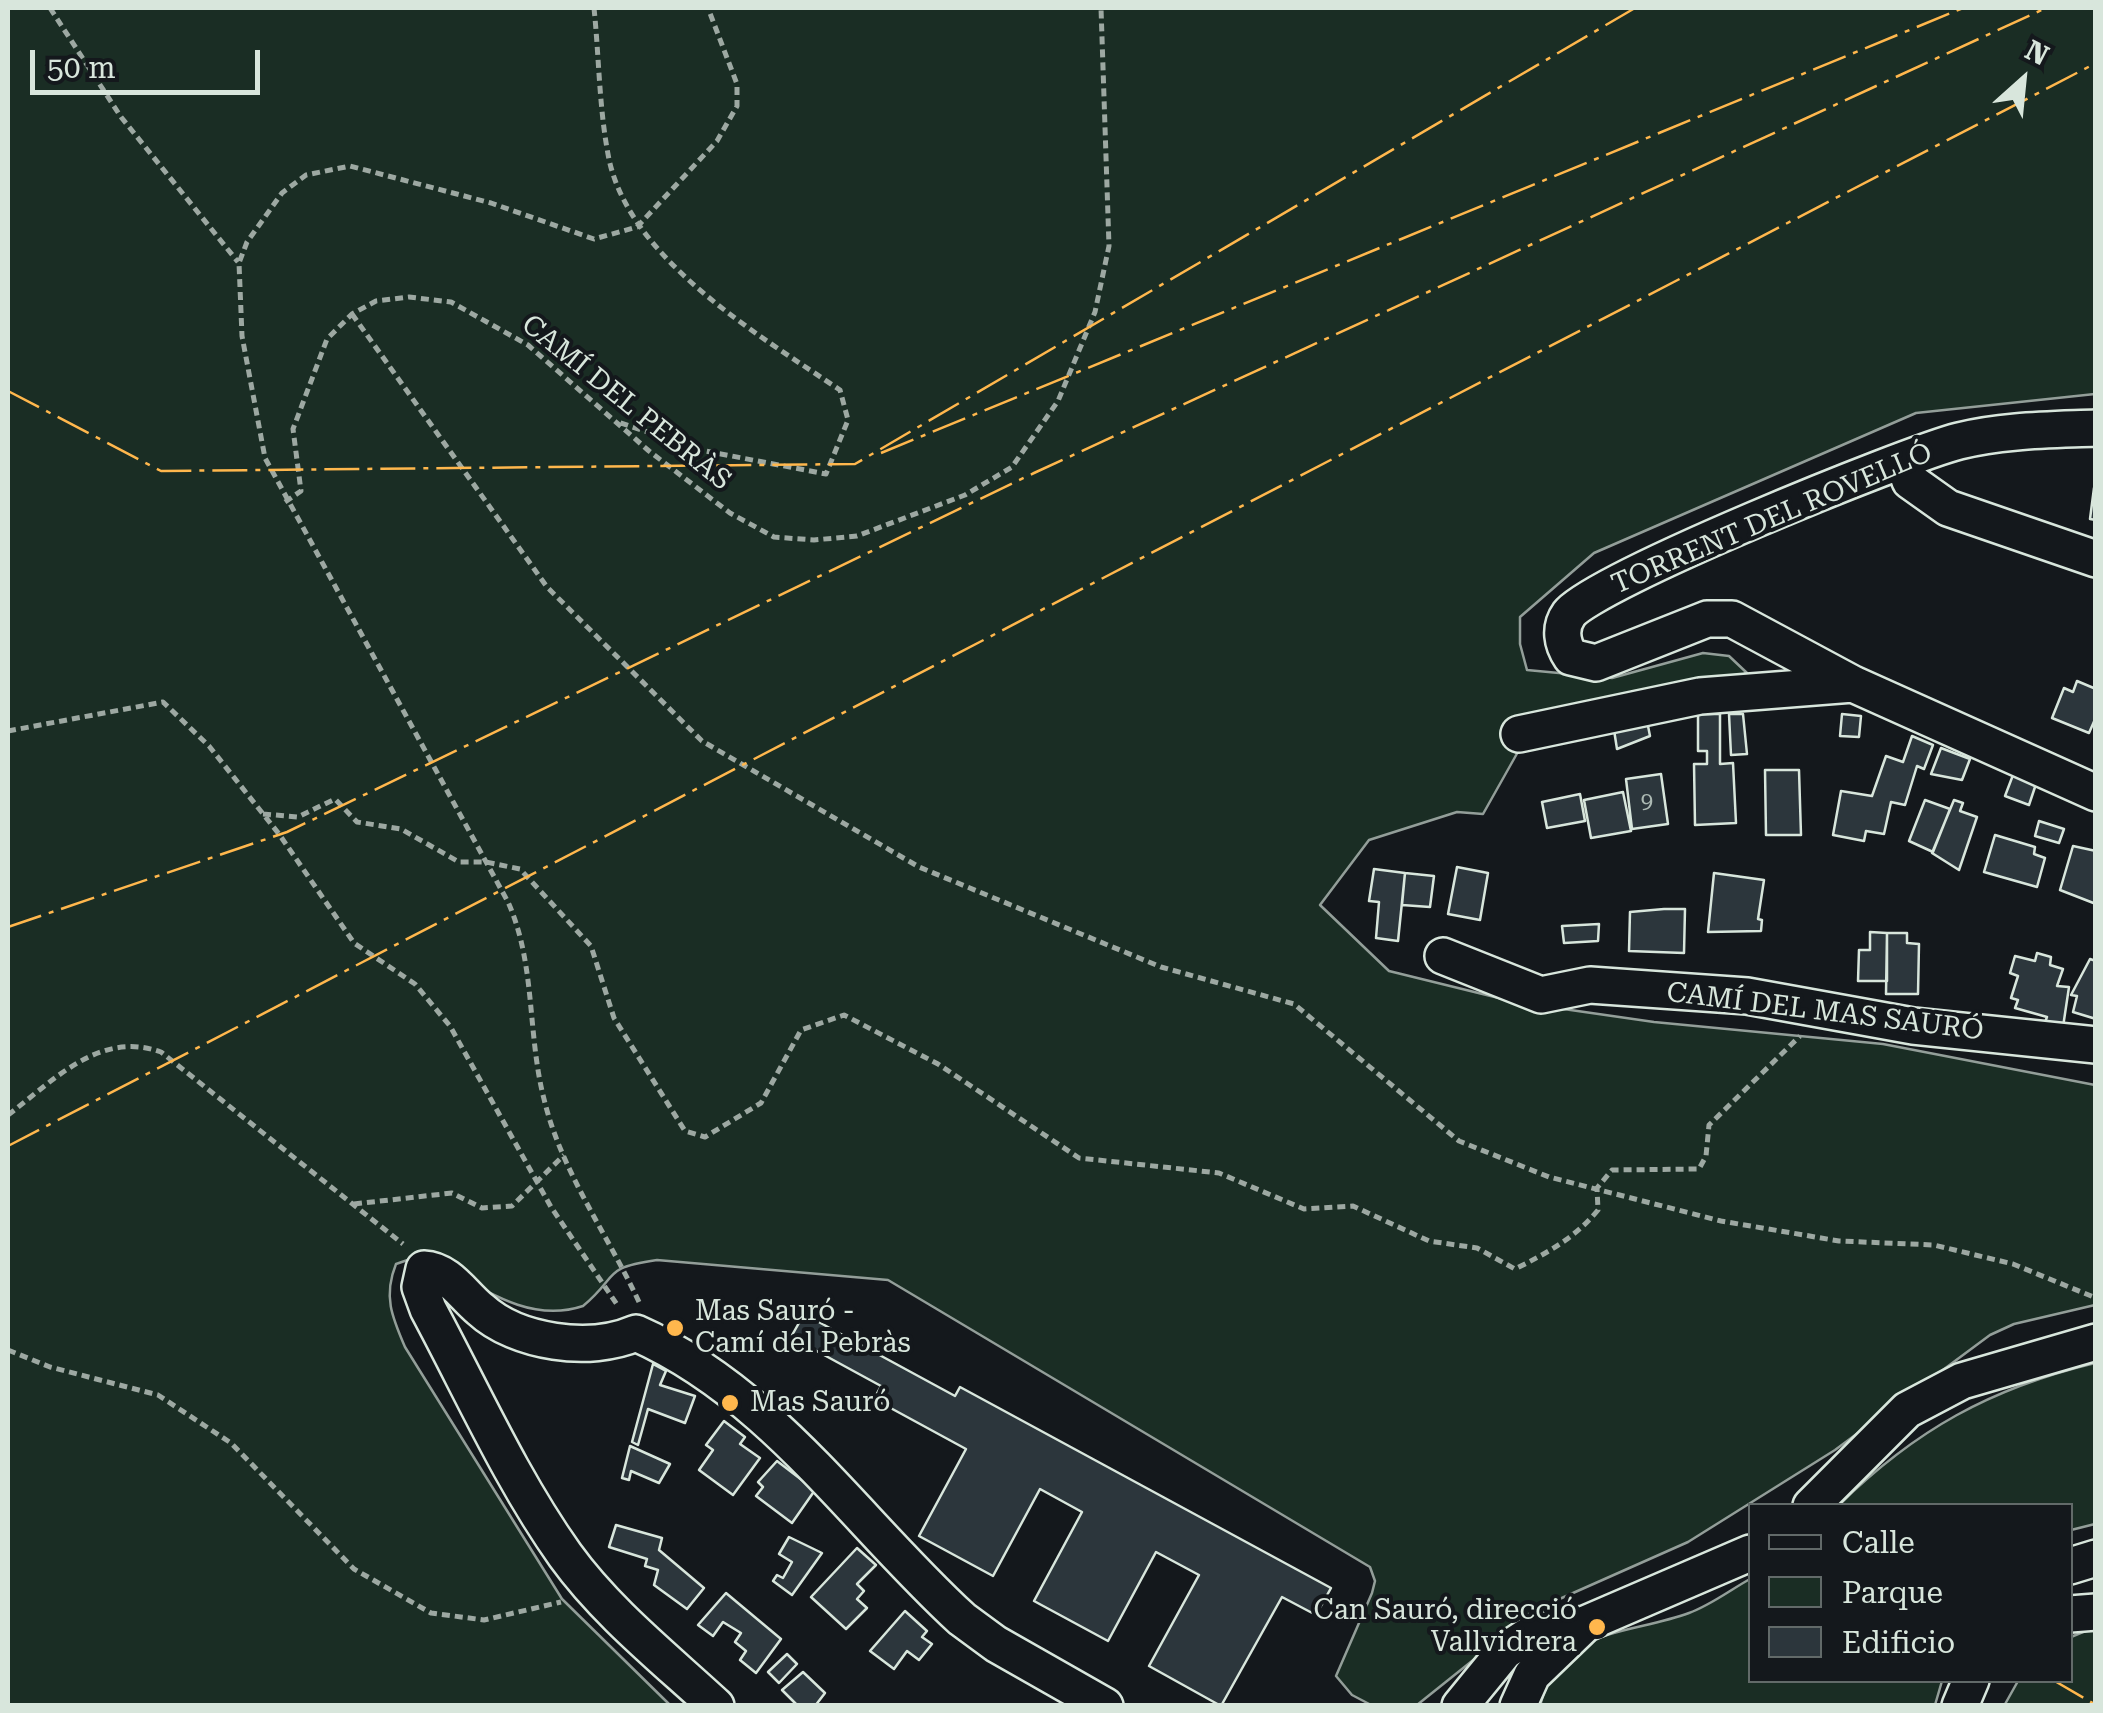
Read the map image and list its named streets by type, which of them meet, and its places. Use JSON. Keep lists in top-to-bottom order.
{
  "streets": {
    "street": ["TORRENT DEL ROVELLÓ", "CAMÍ DEL MAS SAURÓ"],
    "path": ["CAMÍ DEL PEBRÀS"]
  },
  "places": ["Mas Sauró - Camí del Pebràs", "Mas Sauró", "Can Sauró, direcció Vallvidrera"],
  "house_numbers": ["9"],
  "legend": ["Calle", "Parque", "Edificio"],
  "scale_bar": "50 m",
  "north": "top right"
}
